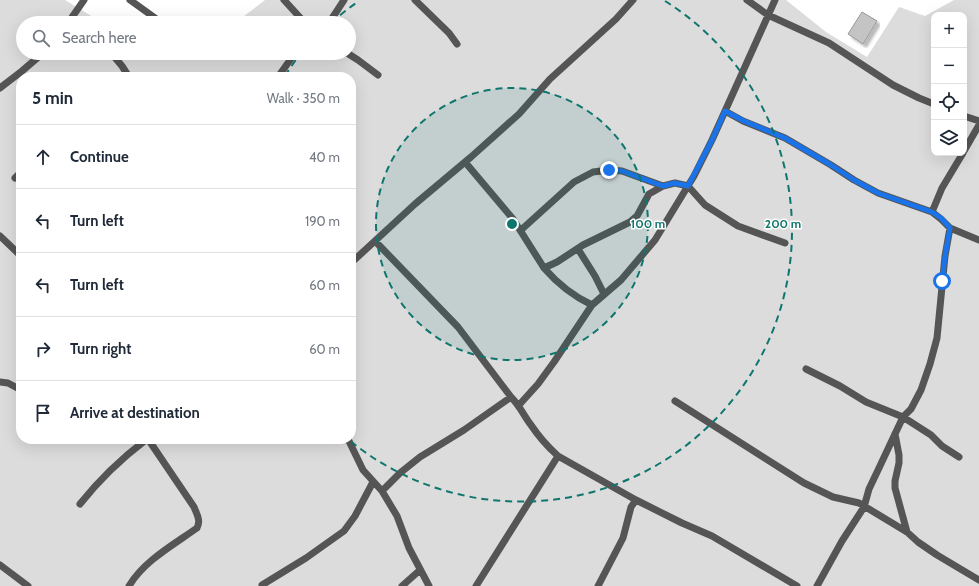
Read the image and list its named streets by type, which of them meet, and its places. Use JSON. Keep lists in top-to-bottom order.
{
  "page": {
    "map_buttons": ["+", "−"],
    "search": "Search here",
    "heading": ["5 min", "Walk · 350 m"],
    "list": [
      ["Continue", "40 m"],
      ["Turn left", "190 m"],
      ["Turn left", "60 m"],
      ["Turn right", "60 m"],
      "Arrive at destination"
    ]
  },
  "rings": ["100 m", "200 m"]
}
